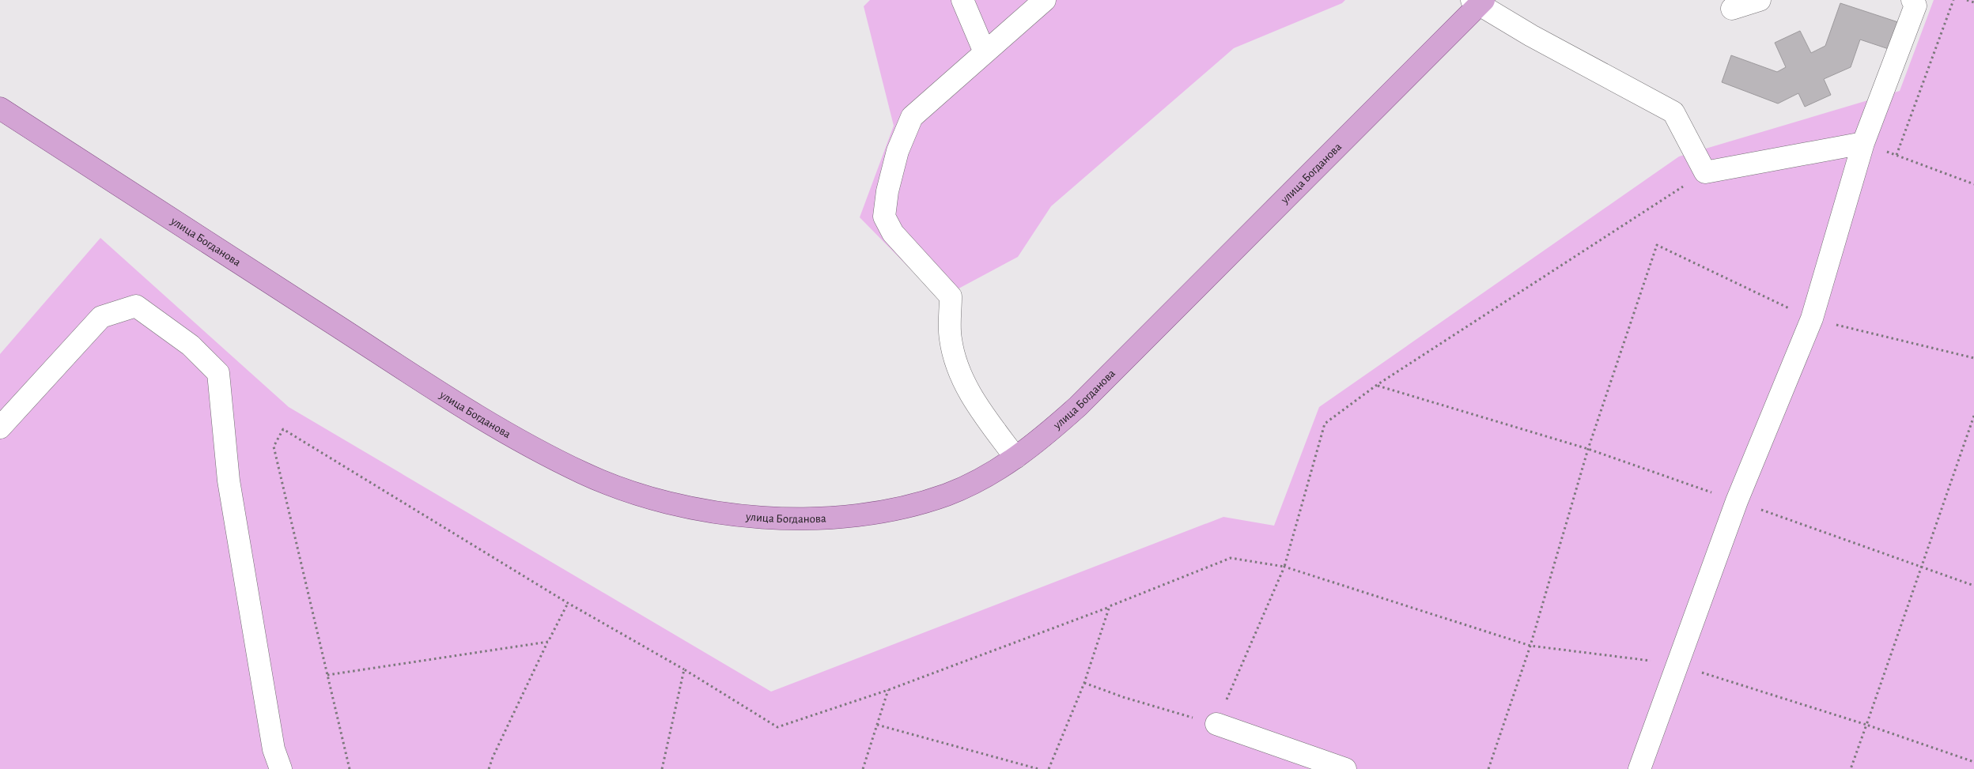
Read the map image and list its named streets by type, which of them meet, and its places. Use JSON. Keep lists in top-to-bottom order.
{
  "streets": {
    "main road": ["улица Богданова"]
  }
}
